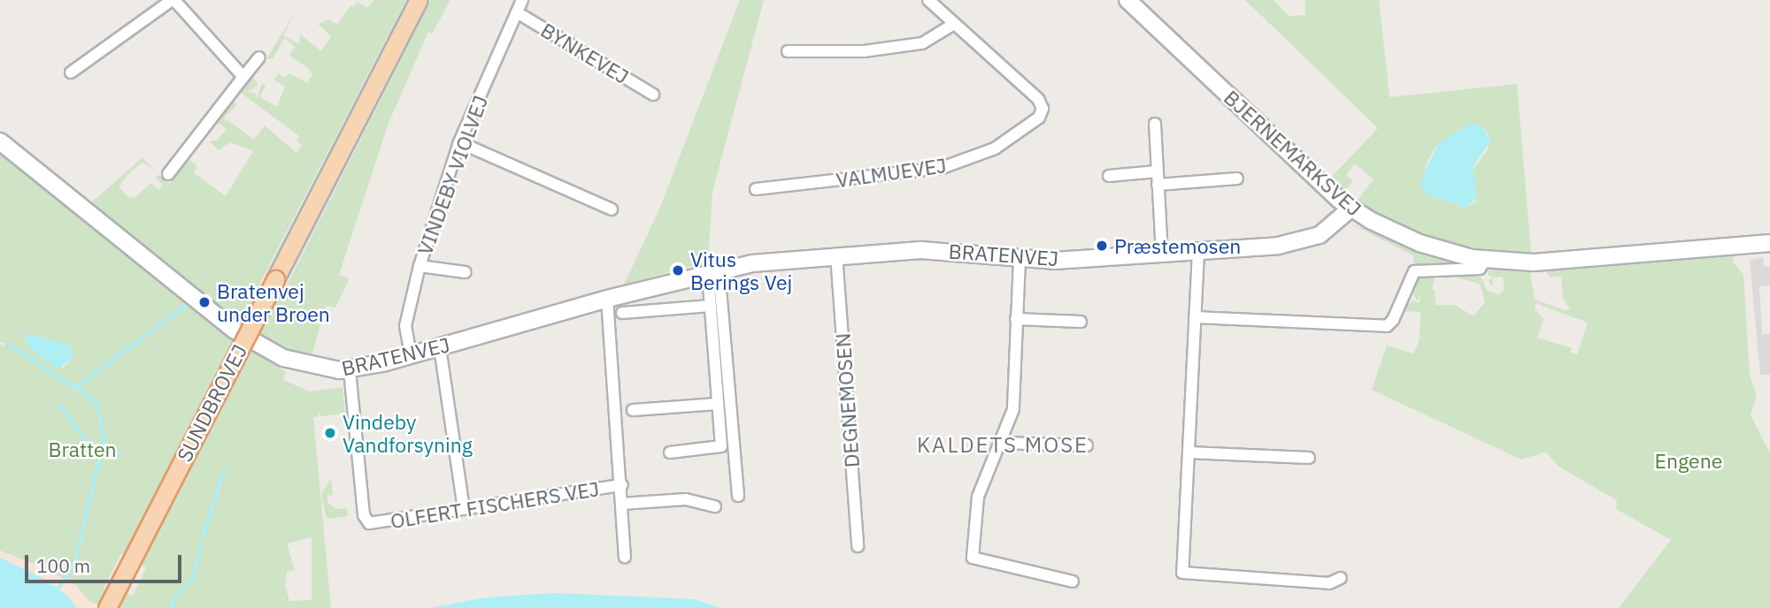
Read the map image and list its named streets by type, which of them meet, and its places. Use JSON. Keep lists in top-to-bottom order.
{
  "streets": {
    "main road": ["SUNDBROVEJ"],
    "street": [
      "BYNKEVEJ",
      "BJERNEMARKSVEJ",
      "VALMUEVEJ",
      "VINDEBY VIOLVEJ",
      "BRATENVEJ",
      "DEGNEMOSEN",
      "OLFERT FISCHERS VEJ"
    ]
  },
  "crossings": [
    ["BYNKEVEJ", "VINDEBY VIOLVEJ"],
    ["BJERNEMARKSVEJ", "BRATENVEJ"],
    ["VINDEBY VIOLVEJ", "BRATENVEJ"],
    ["BRATENVEJ", "DEGNEMOSEN"],
    ["BRATENVEJ", "OLFERT FISCHERS VEJ"]
  ],
  "districts": ["KALDETS MOSE"],
  "parks": ["Bratten", "Engene"],
  "places": [
    "Præstemosen",
    "Vitus Berings Vej",
    "Bratenvej under Broen",
    "Vindeby Vandforsyning"
  ],
  "scale_bar": "100 m"
}
